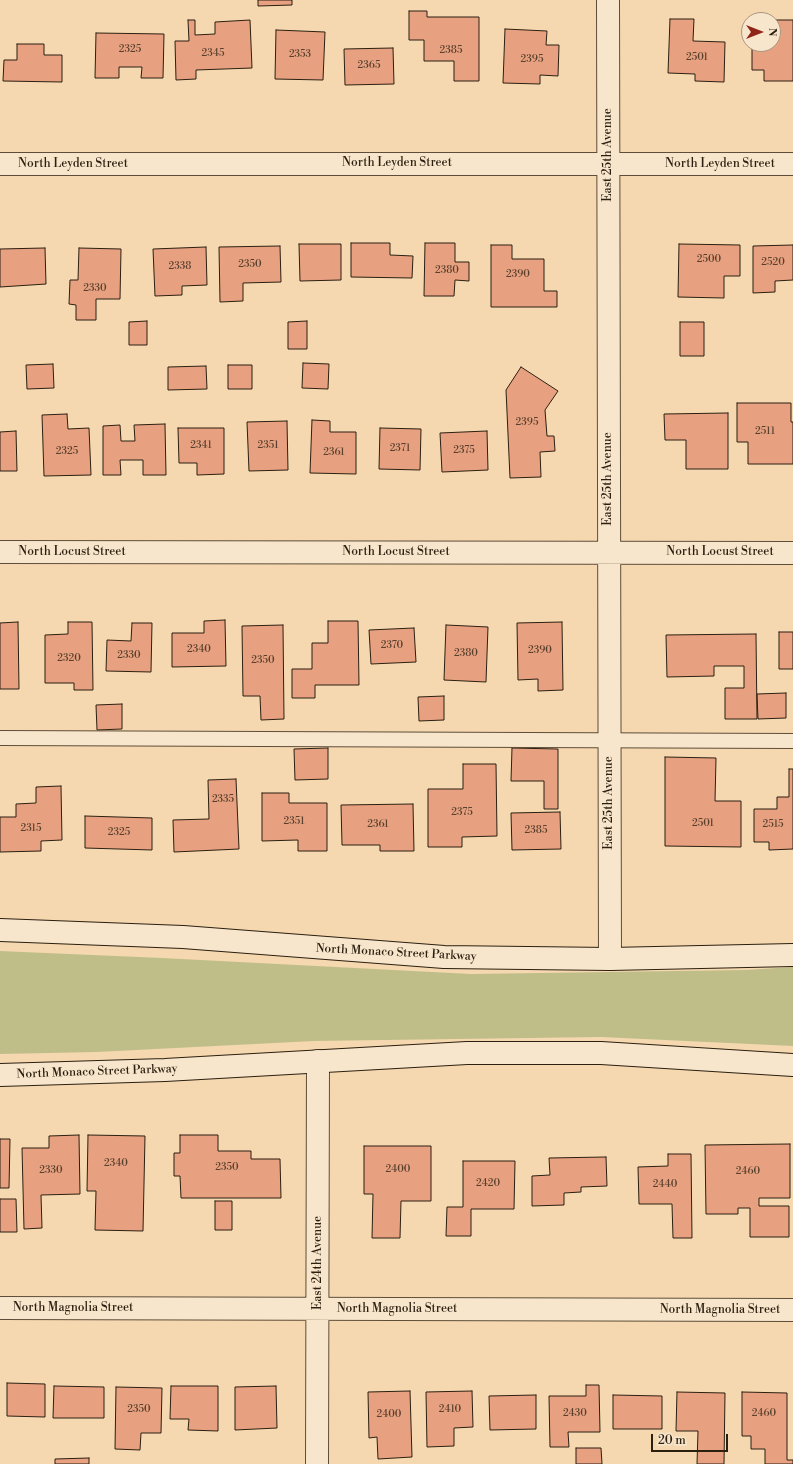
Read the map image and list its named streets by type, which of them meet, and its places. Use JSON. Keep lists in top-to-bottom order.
{
  "streets": {
    "street": [
      "East 25th Avenue",
      "North Leyden Street",
      "North Locust Street",
      "North Monaco Street Parkway",
      "East 24th Avenue",
      "North Magnolia Street"
    ]
  },
  "crossings": [
    ["East 25th Avenue", "North Leyden Street"],
    ["East 25th Avenue", "North Locust Street"],
    ["East 25th Avenue", "North Monaco Street Parkway"],
    ["North Monaco Street Parkway", "East 24th Avenue"],
    ["East 24th Avenue", "North Magnolia Street"]
  ],
  "house_numbers": [
    "2325",
    "2385",
    "2345",
    "2353",
    "2501",
    "2395",
    "2365",
    "2500",
    "2520",
    "2350",
    "2338",
    "2380",
    "2390",
    "2330",
    "2395",
    "2511",
    "2341",
    "2351",
    "2371",
    "2375",
    "2325",
    "2361",
    "2370",
    "2340",
    "2390",
    "2380",
    "2330",
    "2320",
    "2350",
    "2335",
    "2375",
    "2351",
    "2501",
    "2361",
    "2515",
    "2315",
    "2385",
    "2325",
    "2340",
    "2350",
    "2400",
    "2330",
    "2460",
    "2420",
    "2440",
    "2350",
    "2410",
    "2430",
    "2460",
    "2400"
  ],
  "scale_bar": "20 m",
  "north": "right"
}
